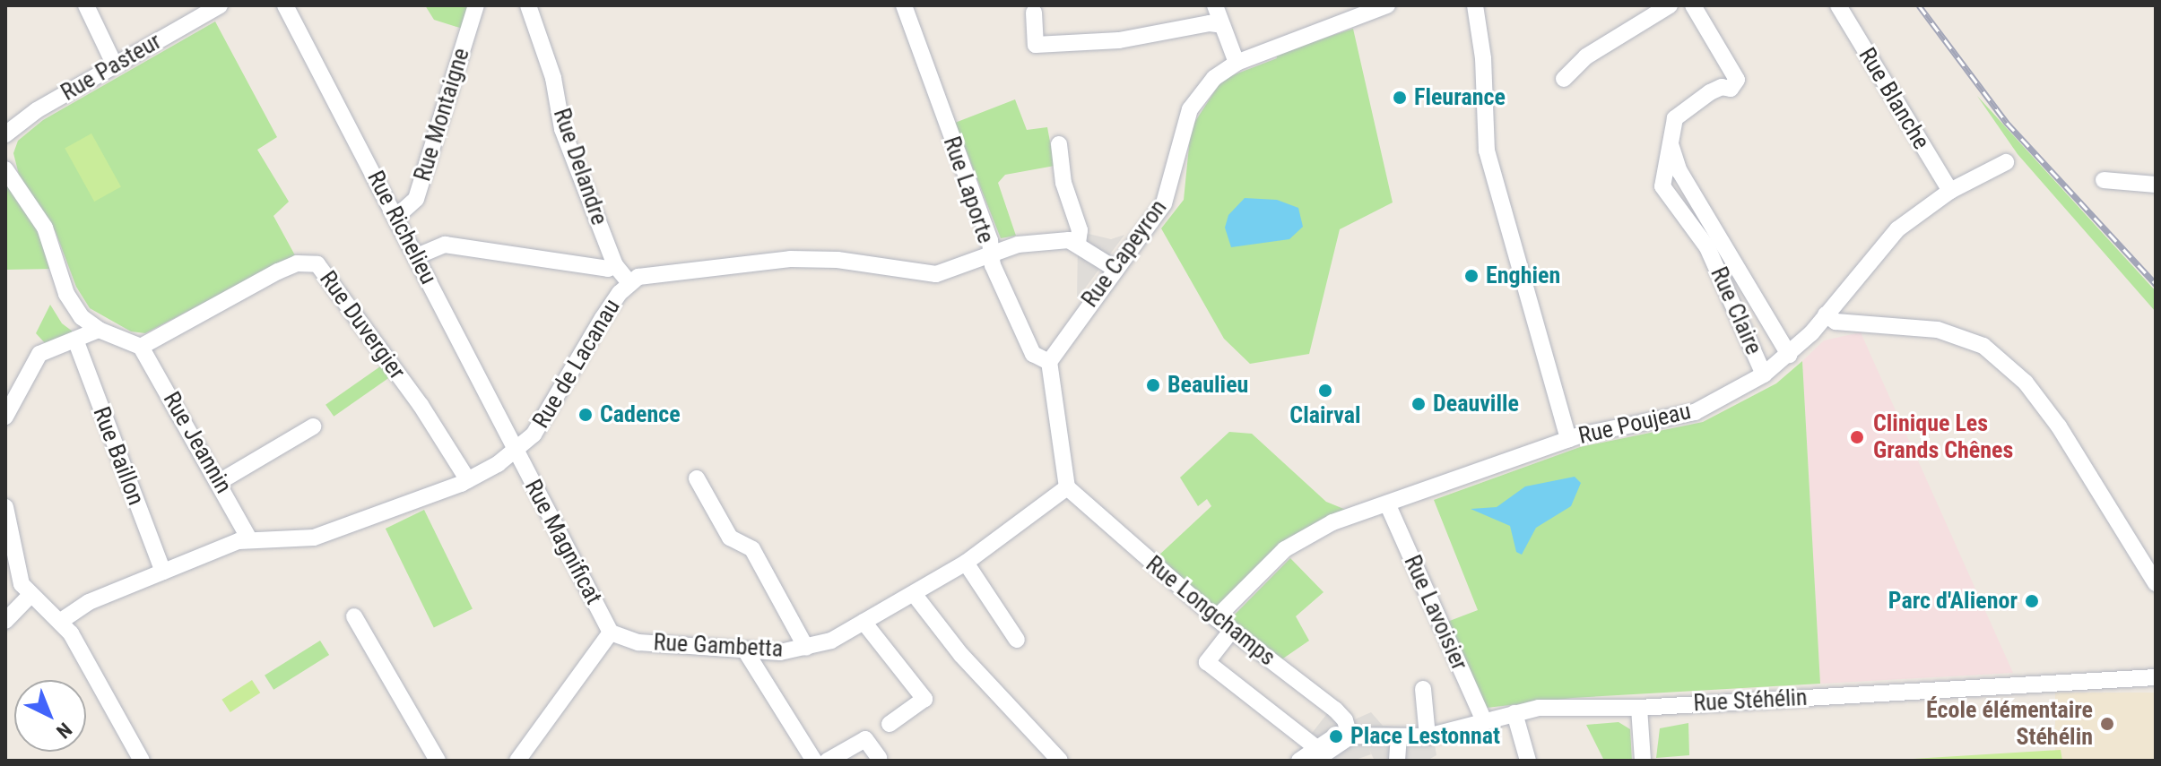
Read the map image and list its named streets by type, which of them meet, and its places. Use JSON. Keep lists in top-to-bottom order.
{
  "streets": {
    "street": [
      "Rue Pasteur",
      "Rue Blanche",
      "Rue Montaigne",
      "Rue Delandre",
      "Rue Laporte",
      "Rue Richelieu",
      "Rue Capeyron",
      "Rue Claire",
      "Rue Duvergier",
      "Rue de Lacanau",
      "Rue Poujeau",
      "Rue Jeannin",
      "Rue Baillon",
      "Rue Magnificat",
      "Rue Longchamps",
      "Rue Lavoisier",
      "Rue Gambetta",
      "Rue Stéhélin"
    ]
  },
  "crossings": [
    ["Rue Blanche", "Rue Poujeau"],
    ["Rue Montaigne", "Rue Richelieu"],
    ["Rue Delandre", "Rue de Lacanau"],
    ["Rue Laporte", "Rue Capeyron"],
    ["Rue Laporte", "Rue de Lacanau"],
    ["Rue Richelieu", "Rue de Lacanau"],
    ["Rue Richelieu", "Rue Magnificat"],
    ["Rue Claire", "Rue Poujeau"],
    ["Rue Duvergier", "Rue de Lacanau"],
    ["Rue Duvergier", "Rue Jeannin"],
    ["Rue de Lacanau", "Rue Jeannin"],
    ["Rue de Lacanau", "Rue Baillon"],
    ["Rue de Lacanau", "Rue Magnificat"],
    ["Rue Poujeau", "Rue Longchamps"],
    ["Rue Poujeau", "Rue Lavoisier"],
    ["Rue Magnificat", "Rue Gambetta"],
    ["Rue Longchamps", "Rue Gambetta"],
    ["Rue Longchamps", "Rue Stéhélin"],
    ["Rue Lavoisier", "Rue Stéhélin"]
  ],
  "places": [
    "Fleurance",
    "Enghien",
    "Beaulieu",
    "Clairval",
    "Deauville",
    "Cadence",
    "Clinique Les Grands Chênes",
    "Parc d'Alienor",
    "École élémentaire Stéhélin",
    "Place Lestonnat"
  ],
  "north": "bottom right"
}
